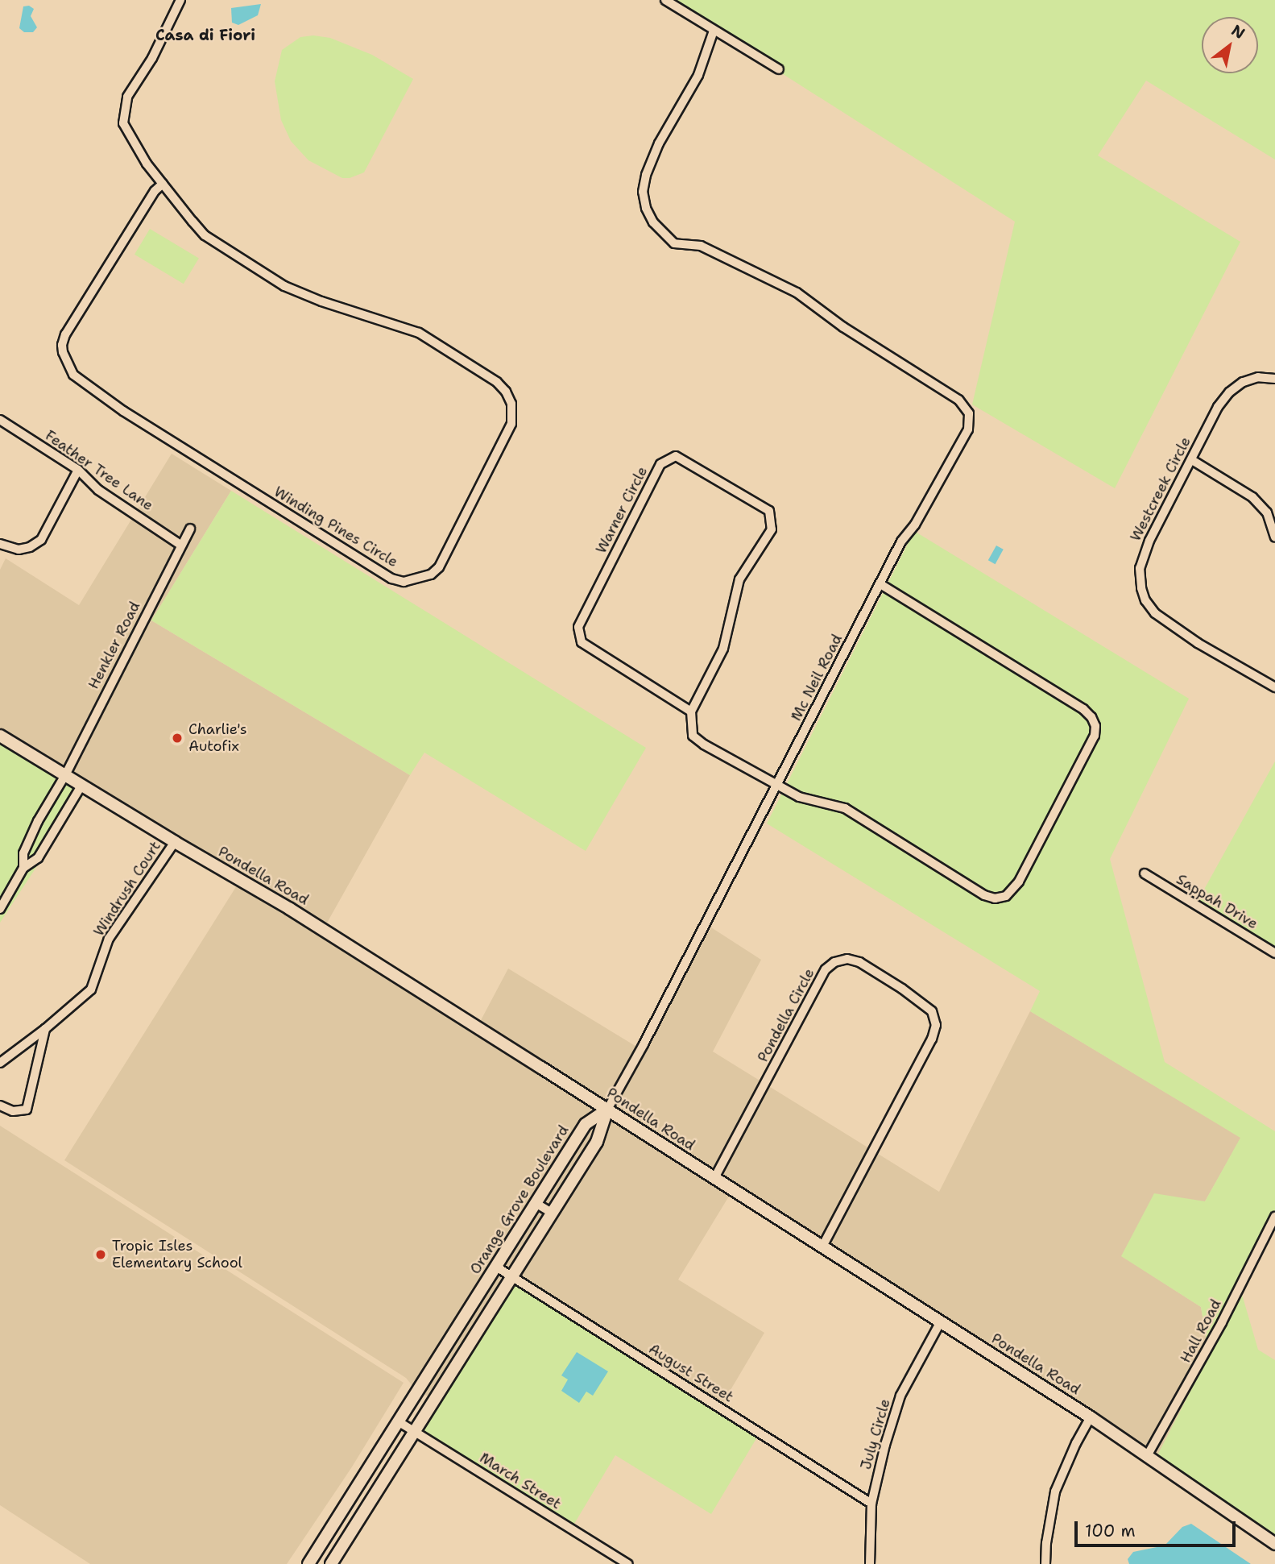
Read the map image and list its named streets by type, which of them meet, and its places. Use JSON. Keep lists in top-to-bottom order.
{
  "streets": {
    "main road": ["Pondella Road", "Orange Grove Boulevard"],
    "street": [
      "Feather Tree Lane",
      "Westcreek Circle",
      "Warner Circle",
      "Winding Pines Circle",
      "Henkler Road",
      "Mc Neil Road",
      "Windrush Court",
      "Sappah Drive",
      "Pondella Circle",
      "Hall Road",
      "August Street",
      "July Circle",
      "March Street"
    ]
  },
  "crossings": [
    ["Feather Tree Lane", "Henkler Road"],
    ["Henkler Road", "Pondella Road"],
    ["Mc Neil Road", "Pondella Road"],
    ["Mc Neil Road", "Orange Grove Boulevard"],
    ["Pondella Road", "Windrush Court"],
    ["Pondella Road", "Pondella Circle"],
    ["Pondella Road", "Orange Grove Boulevard"],
    ["Pondella Road", "Hall Road"],
    ["Pondella Road", "July Circle"],
    ["Orange Grove Boulevard", "August Street"],
    ["Orange Grove Boulevard", "March Street"],
    ["August Street", "July Circle"]
  ],
  "districts": ["Casa di Fiori"],
  "places": ["Charlie's Autofix", "Tropic Isles Elementary School"],
  "scale_bar": "100 m",
  "north": "top right"
}
